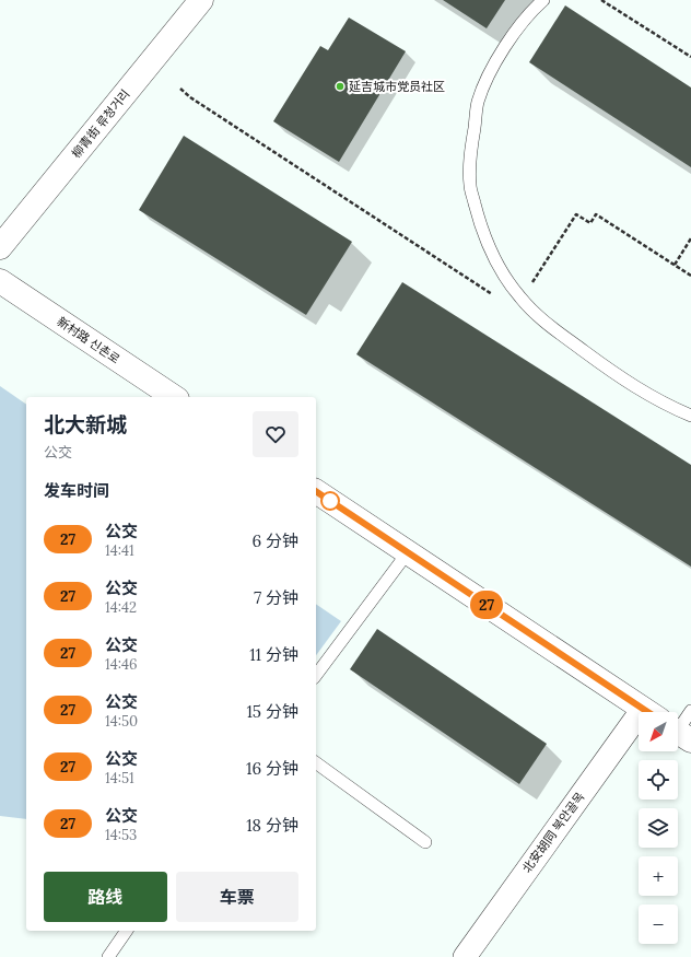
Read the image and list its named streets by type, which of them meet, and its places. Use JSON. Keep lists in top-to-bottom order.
{
  "streets": {
    "street": ["柳青街 류청거리", "新村路 신촌로", "北安胡同 북안골목"]
  },
  "places": ["延吉城市党员社区"],
  "lines": ["bus line 27"],
  "north": "bottom left",
  "page": {
    "on_map": "27",
    "heading": [
      ["北大新城", "公交"],
      "发车时间"
    ],
    "list": [
      {
        "mark": "27",
        "name": "公交",
        "note": "14:41",
        "value": "6 分钟"
      },
      {
        "mark": "27",
        "name": "公交",
        "note": "14:42",
        "value": "7 分钟"
      },
      {
        "mark": "27",
        "name": "公交",
        "note": "14:46",
        "value": "11 分钟"
      },
      {
        "mark": "27",
        "name": "公交",
        "note": "14:50",
        "value": "15 分钟"
      },
      {
        "mark": "27",
        "name": "公交",
        "note": "14:51",
        "value": "16 分钟"
      },
      {
        "mark": "27",
        "name": "公交",
        "note": "14:53",
        "value": "18 分钟"
      }
    ],
    "map_buttons": ["+", "−"],
    "buttons": ["路线", "车票"]
  }
}
